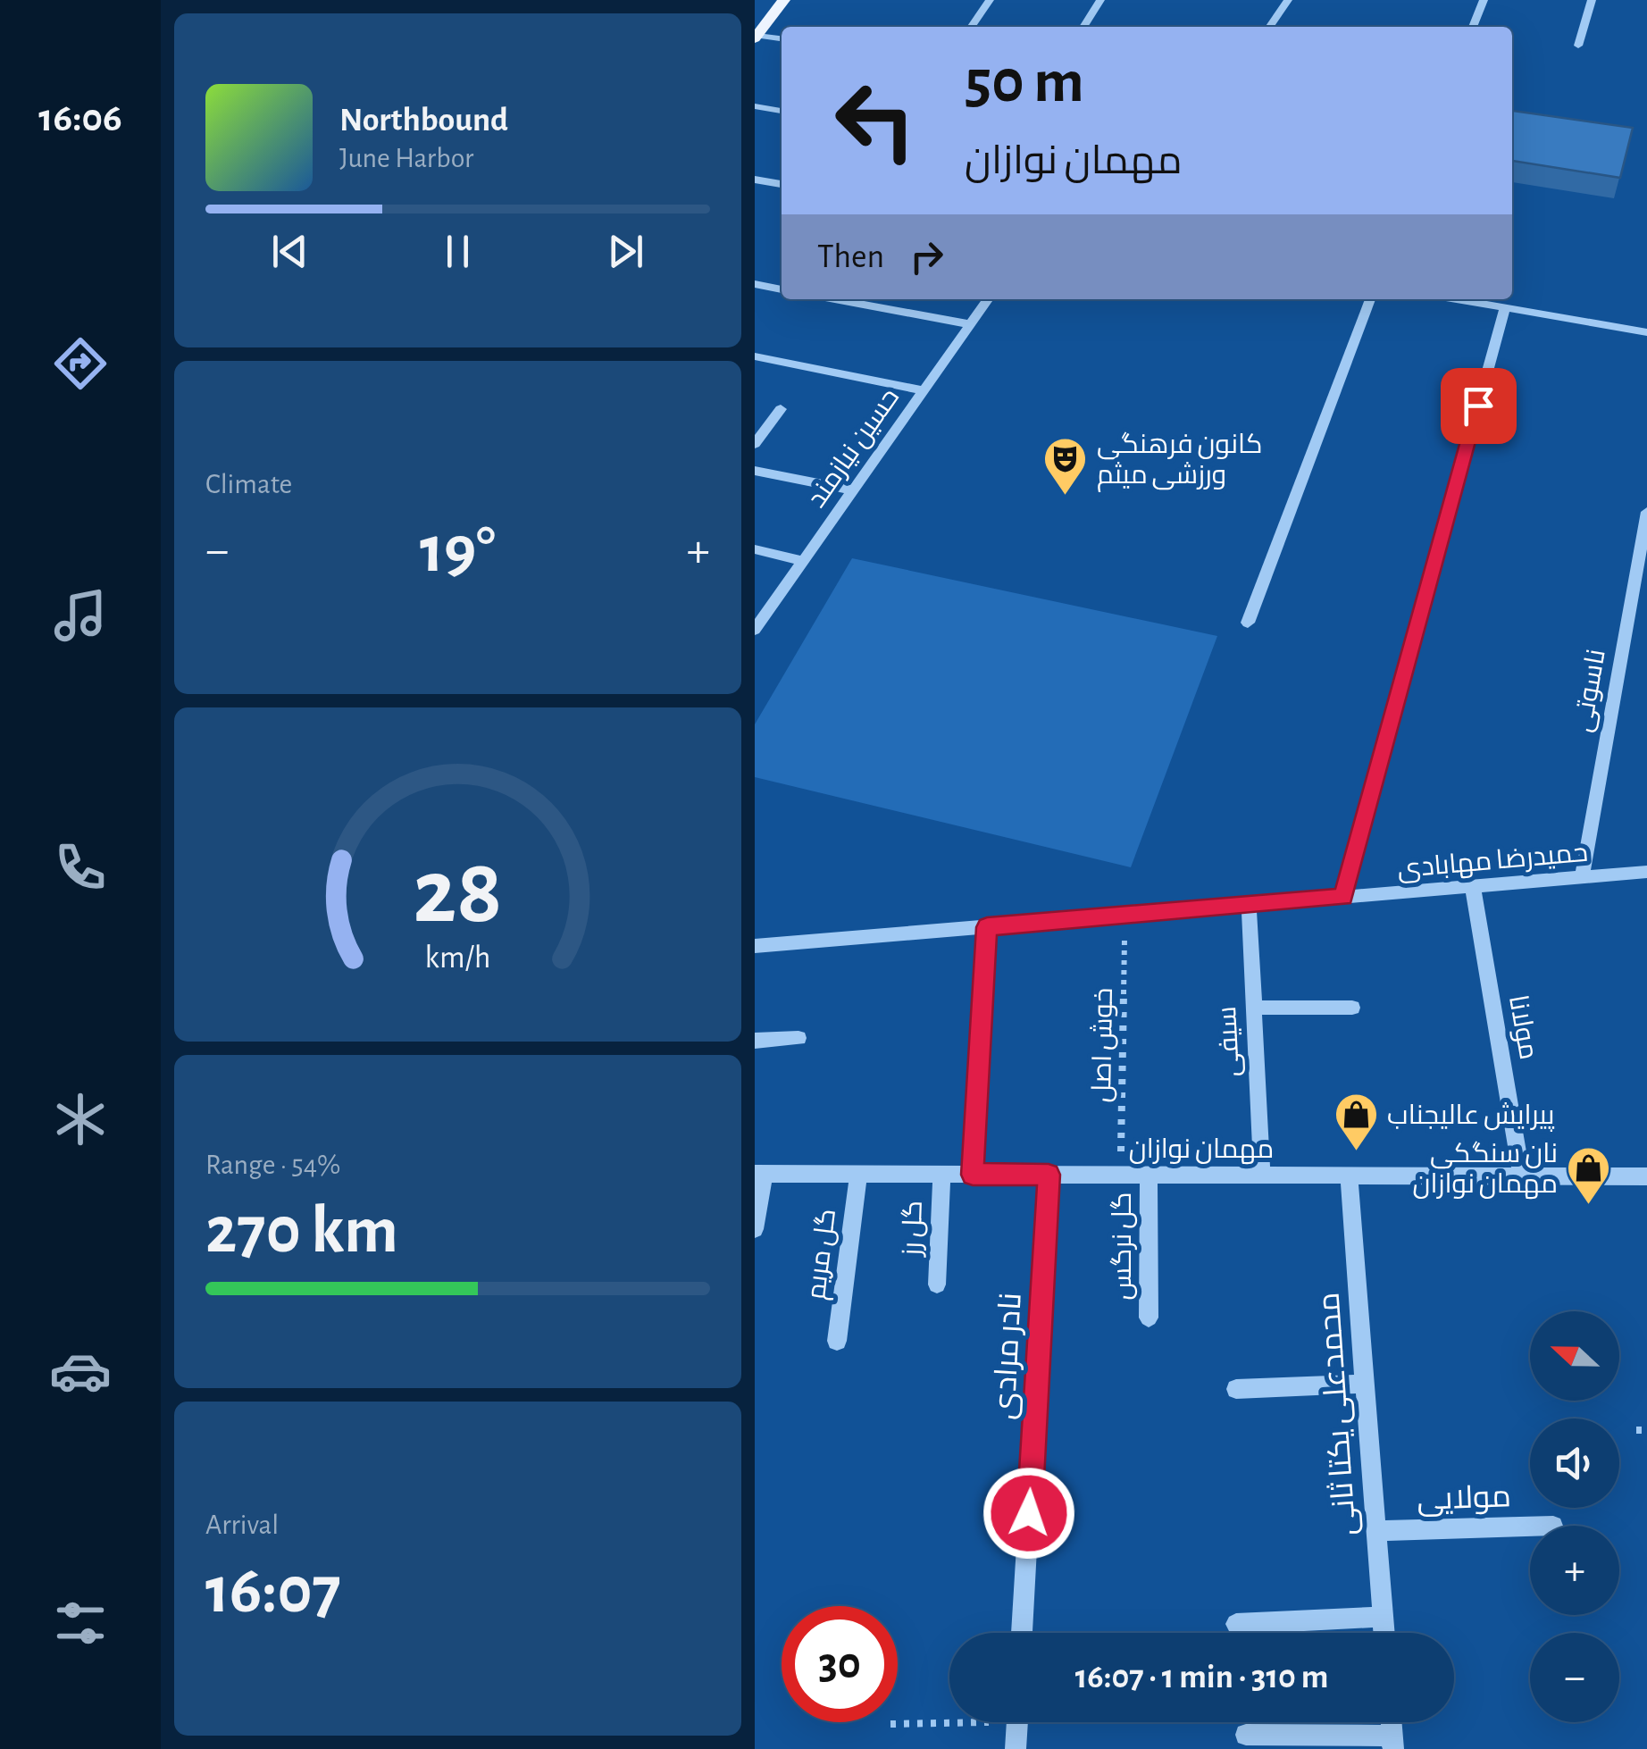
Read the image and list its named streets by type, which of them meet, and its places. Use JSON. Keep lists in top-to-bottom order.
{
  "streets": {
    "street": [
      "حسین نیازمند",
      "ناسوتی",
      "حمیدرضا مهابادی",
      "مولانا",
      "سیفی",
      "مهمان نوازان",
      "گل رز",
      "گل نرگس",
      "گل مریم",
      "نادر مرادی",
      "محمدعلی یکتا ثانی",
      "مولایی"
    ],
    "path": ["خوش اصل"]
  },
  "crossings": [
    ["ناسوتی", "حمیدرضا مهابادی"],
    ["حمیدرضا مهابادی", "مولانا"],
    ["حمیدرضا مهابادی", "سیفی"],
    ["حمیدرضا مهابادی", "خوش اصل"],
    ["مولانا", "مهمان نوازان"],
    ["سیفی", "مهمان نوازان"],
    ["خوش اصل", "مهمان نوازان"],
    ["مهمان نوازان", "گل رز"],
    ["مهمان نوازان", "گل نرگس"],
    ["مهمان نوازان", "گل مریم"],
    ["مهمان نوازان", "نادر مرادی"],
    ["مهمان نوازان", "محمدعلی یکتا ثانی"],
    ["محمدعلی یکتا ثانی", "مولایی"]
  ],
  "places": {
    "theatre": ["کانون فرهنگی ورزشی میثم"],
    "shop": ["پیرایش عالیجناب", "نان سنگکی مهمان‌ نوازان"]
  },
  "north": "left",
  "page": {
    "tabs": "16:06",
    "turn": ["50 m", "مهمان نوازان"],
    "song": ["Northbound", "June Harbor"],
    "then": "Then",
    "tile": [
      "Climate",
      ["Range · 54%", "270 km"],
      ["Arrival", "16:07"]
    ],
    "heat": ["−", "19°", "+"],
    "map_buttons": ["+", "−"],
    "limit": "30",
    "trip": "16:07 · 1 min · 310 m",
    "gauge": ["28", "km/h"]
  }
}
